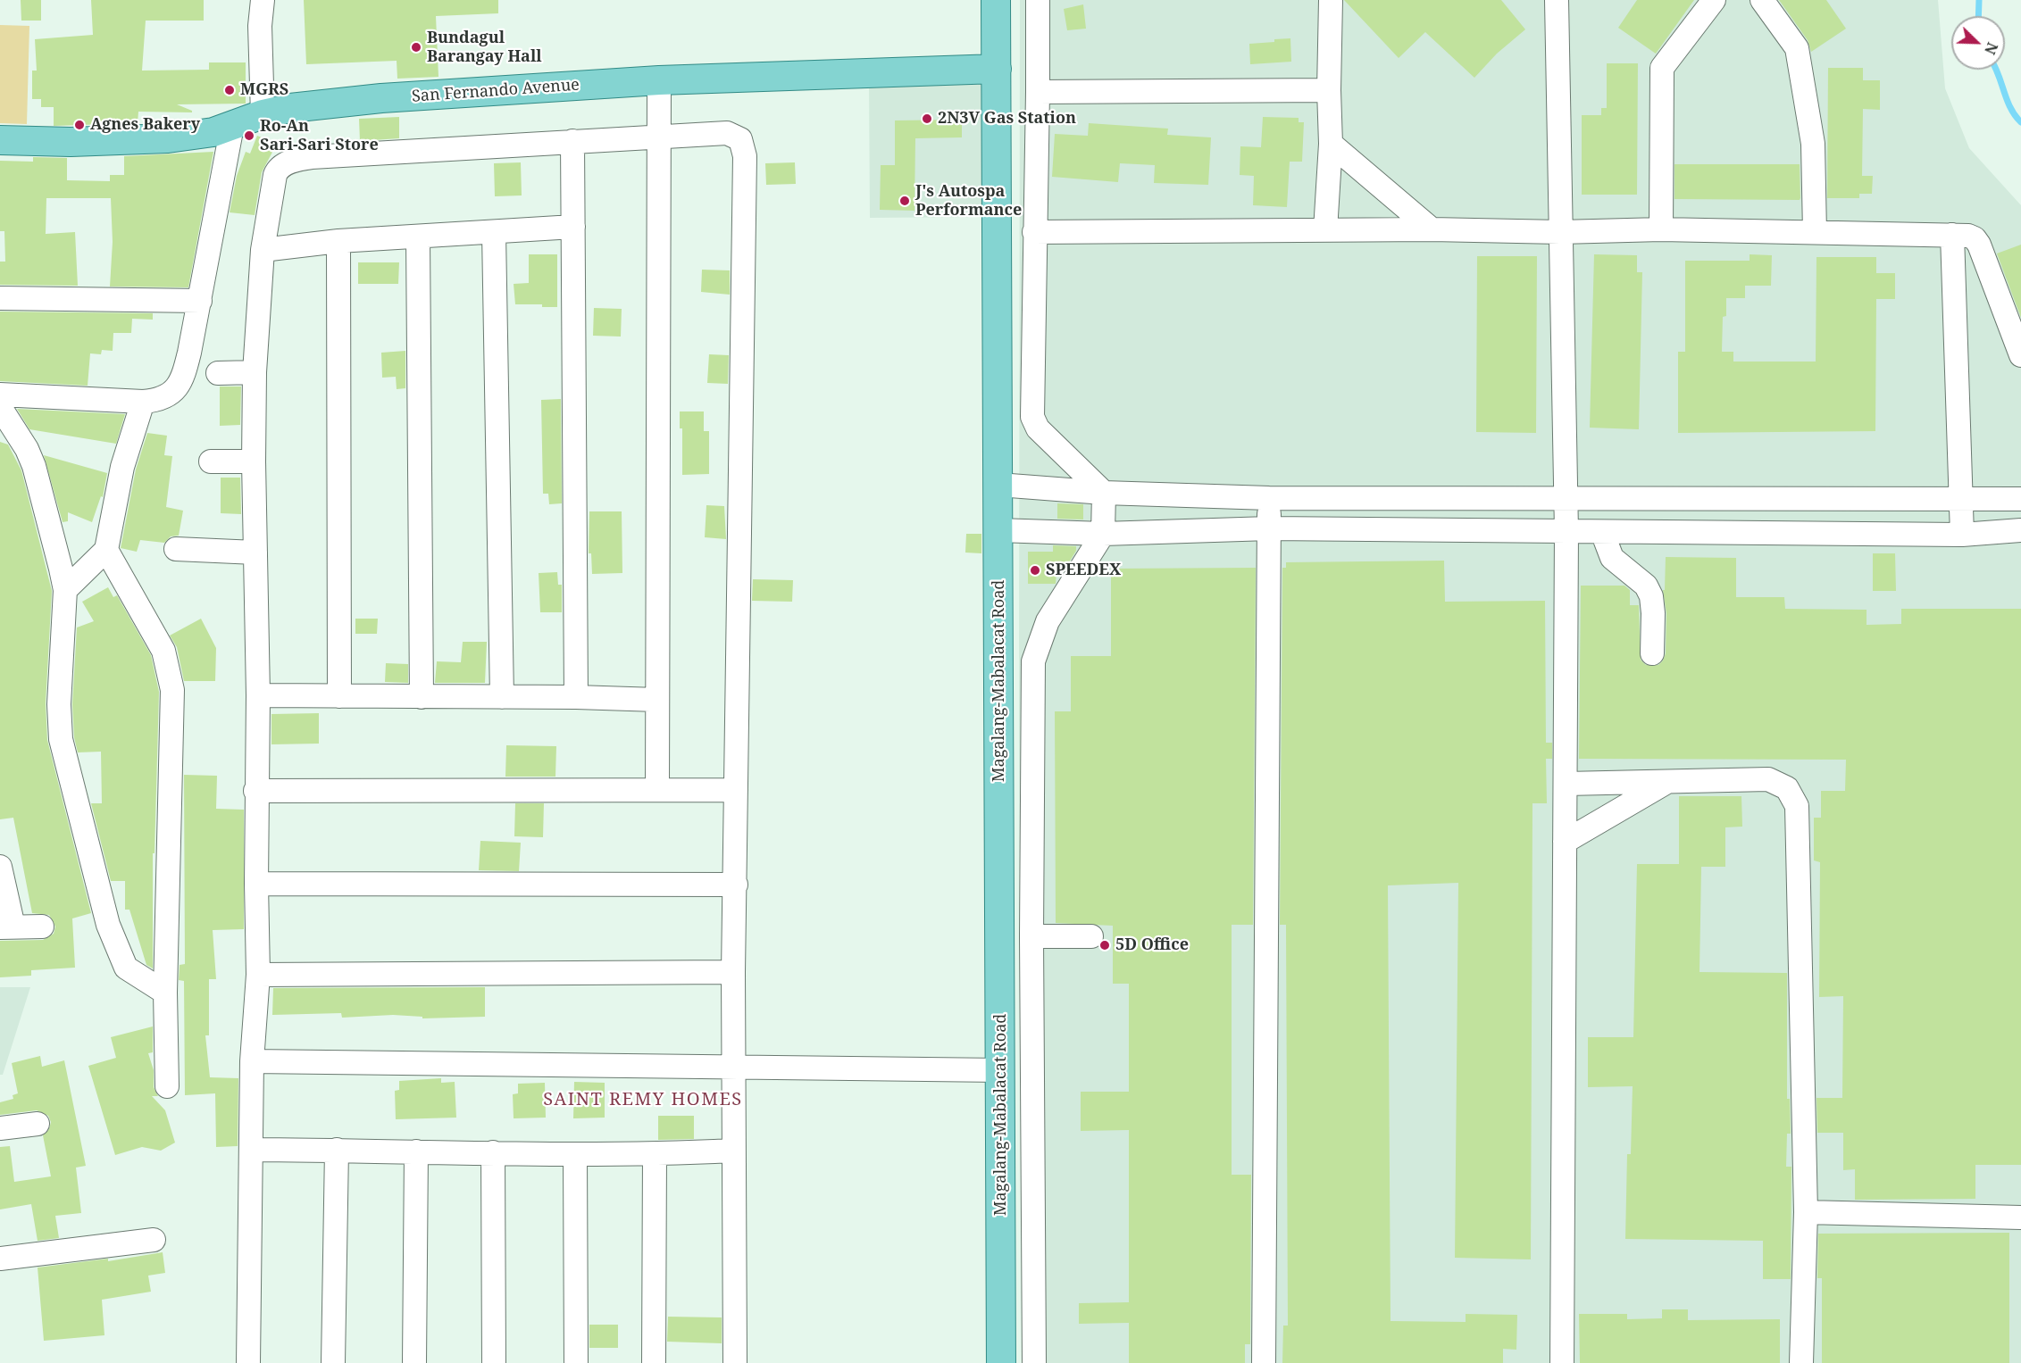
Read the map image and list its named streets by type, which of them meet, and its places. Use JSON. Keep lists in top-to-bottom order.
{
  "streets": {
    "main road": ["San Fernando Avenue", "Magalang-Mabalacat Road"]
  },
  "crossings": [
    ["San Fernando Avenue", "Magalang-Mabalacat Road"]
  ],
  "districts": ["SAINT REMY HOMES"],
  "places": [
    "Bundagul Barangay Hall",
    "MGRS",
    "2N3V Gas Station",
    "Agnes Bakery",
    "Ro-An Sari-Sari Store",
    "J's Autospa Performance",
    "SPEEDEX",
    "5D Office"
  ],
  "north": "bottom right"
}
